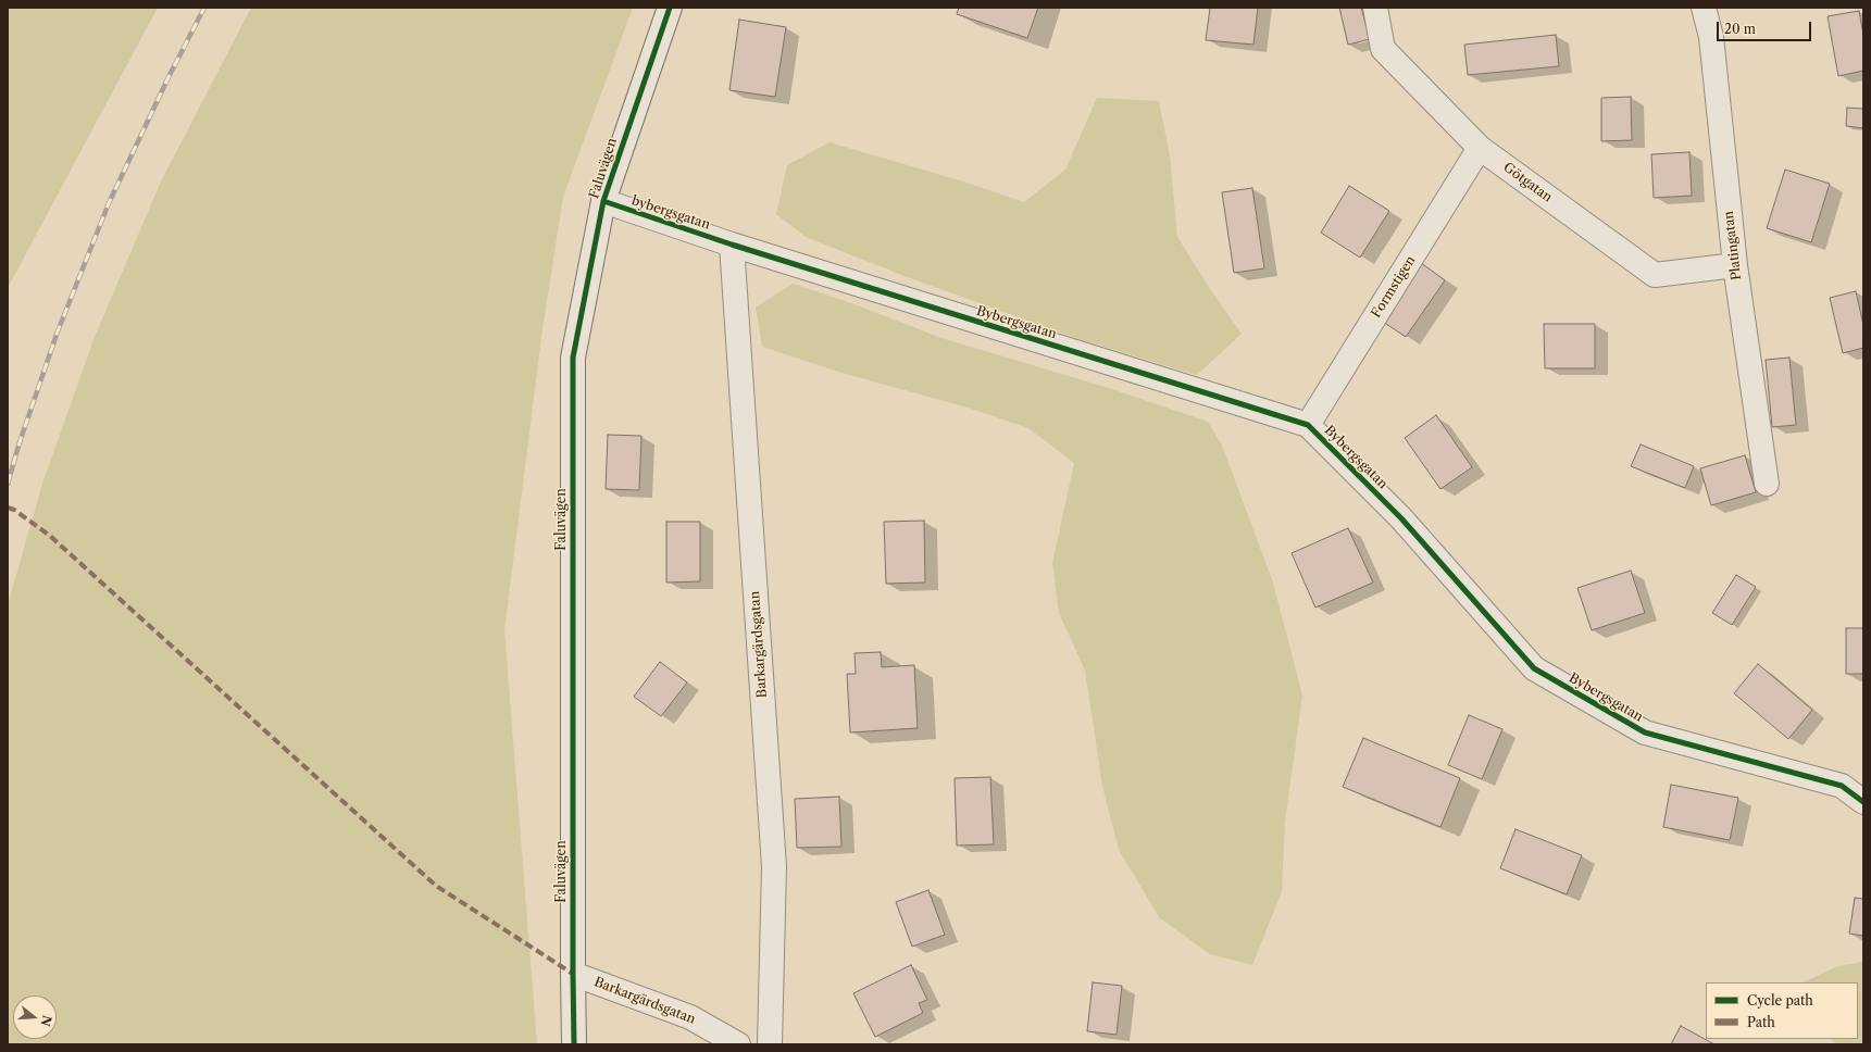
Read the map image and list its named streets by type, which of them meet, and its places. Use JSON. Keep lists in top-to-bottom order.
{
  "streets": {
    "street": [
      "Faluvägen",
      "Götgatan",
      "bybergsgatan",
      "Platingatan",
      "Formstigen",
      "Bybergsgatan",
      "Barkargärdsgatan"
    ]
  },
  "crossings": [
    ["Faluvägen", "bybergsgatan"],
    ["Faluvägen", "Barkargärdsgatan"],
    ["Götgatan", "Platingatan"],
    ["Götgatan", "Formstigen"],
    ["bybergsgatan", "Bybergsgatan"],
    ["bybergsgatan", "Barkargärdsgatan"],
    ["Formstigen", "Bybergsgatan"],
    ["Bybergsgatan", "Barkargärdsgatan"]
  ],
  "legend": ["Cycle path", "Path"],
  "scale_bar": "20 m",
  "north": "right"
}
